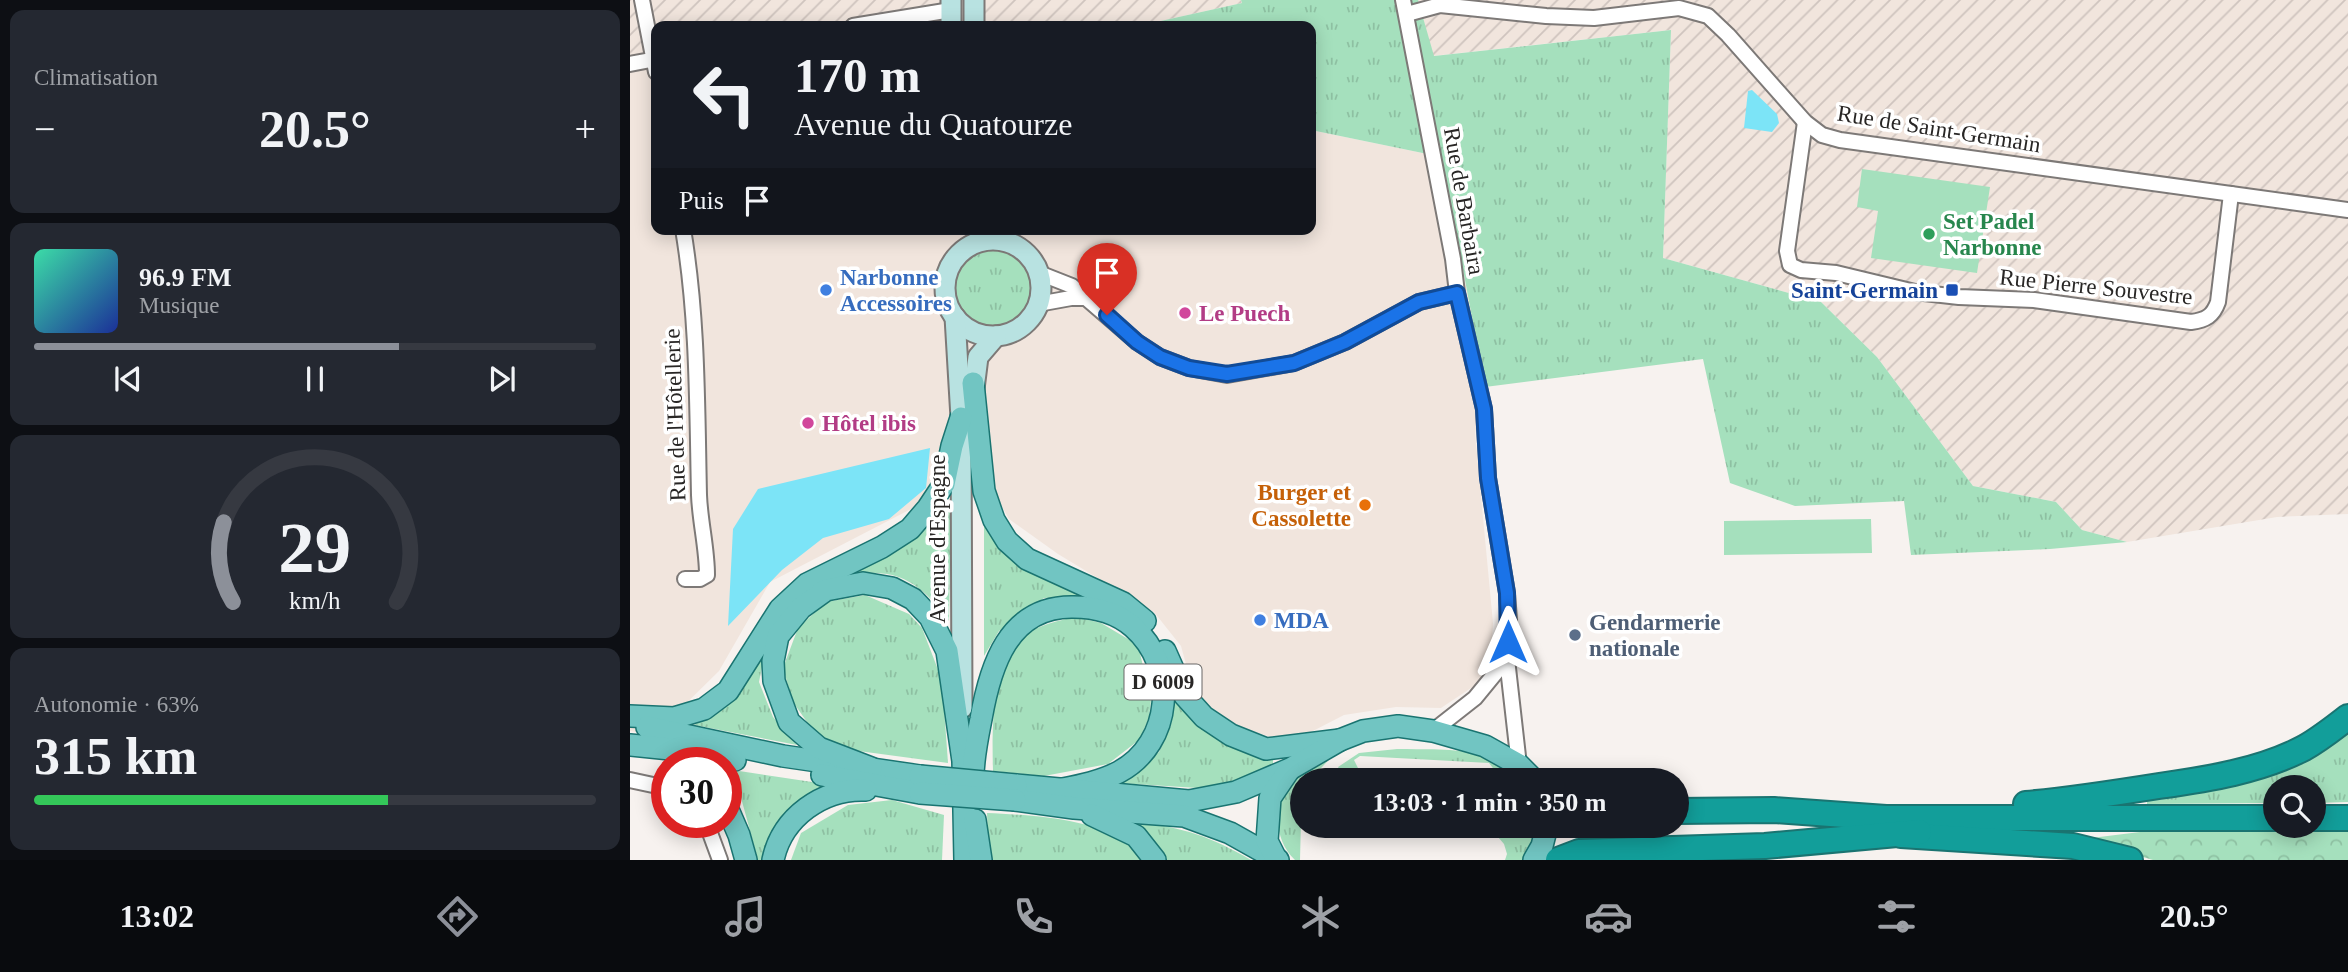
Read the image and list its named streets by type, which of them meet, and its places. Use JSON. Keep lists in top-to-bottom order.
{
  "streets": {
    "main road": ["Avenue d'Espagne", "D 6009"],
    "street": [
      "Rue de Saint-Germain",
      "Rue de Barbaira",
      "Rue Pierre Souvestre",
      "Rue de l'Hôtellerie"
    ]
  },
  "crossings": [
    ["Rue de Saint-Germain", "Rue de Barbaira"],
    ["Rue de Saint-Germain", "Rue Pierre Souvestre"],
    ["Avenue d'Espagne", "D 6009"]
  ],
  "places": {
    "other": [
      "Set Padel Narbonne",
      "Narbonne Accessoires",
      "Le Puech",
      "Hôtel ibis",
      "Burger et Cassolette",
      "MDA",
      "Gendarmerie nationale"
    ],
    "transit": ["Saint-Germain"]
  },
  "page": {
    "tile": [
      "Climatisation",
      ["Autonomie · 63%", "315 km"]
    ],
    "turn": ["170 m", "Avenue du Quatourze"],
    "heat": ["−", "20.5°", "+"],
    "then": "Puis",
    "song": ["96.9 FM", "Musique"],
    "limit": "30",
    "trip": "13:03 · 1 min · 350 m",
    "tabs": ["13:02", "20.5°"],
    "gauge": ["29", "km/h"]
  }
}
